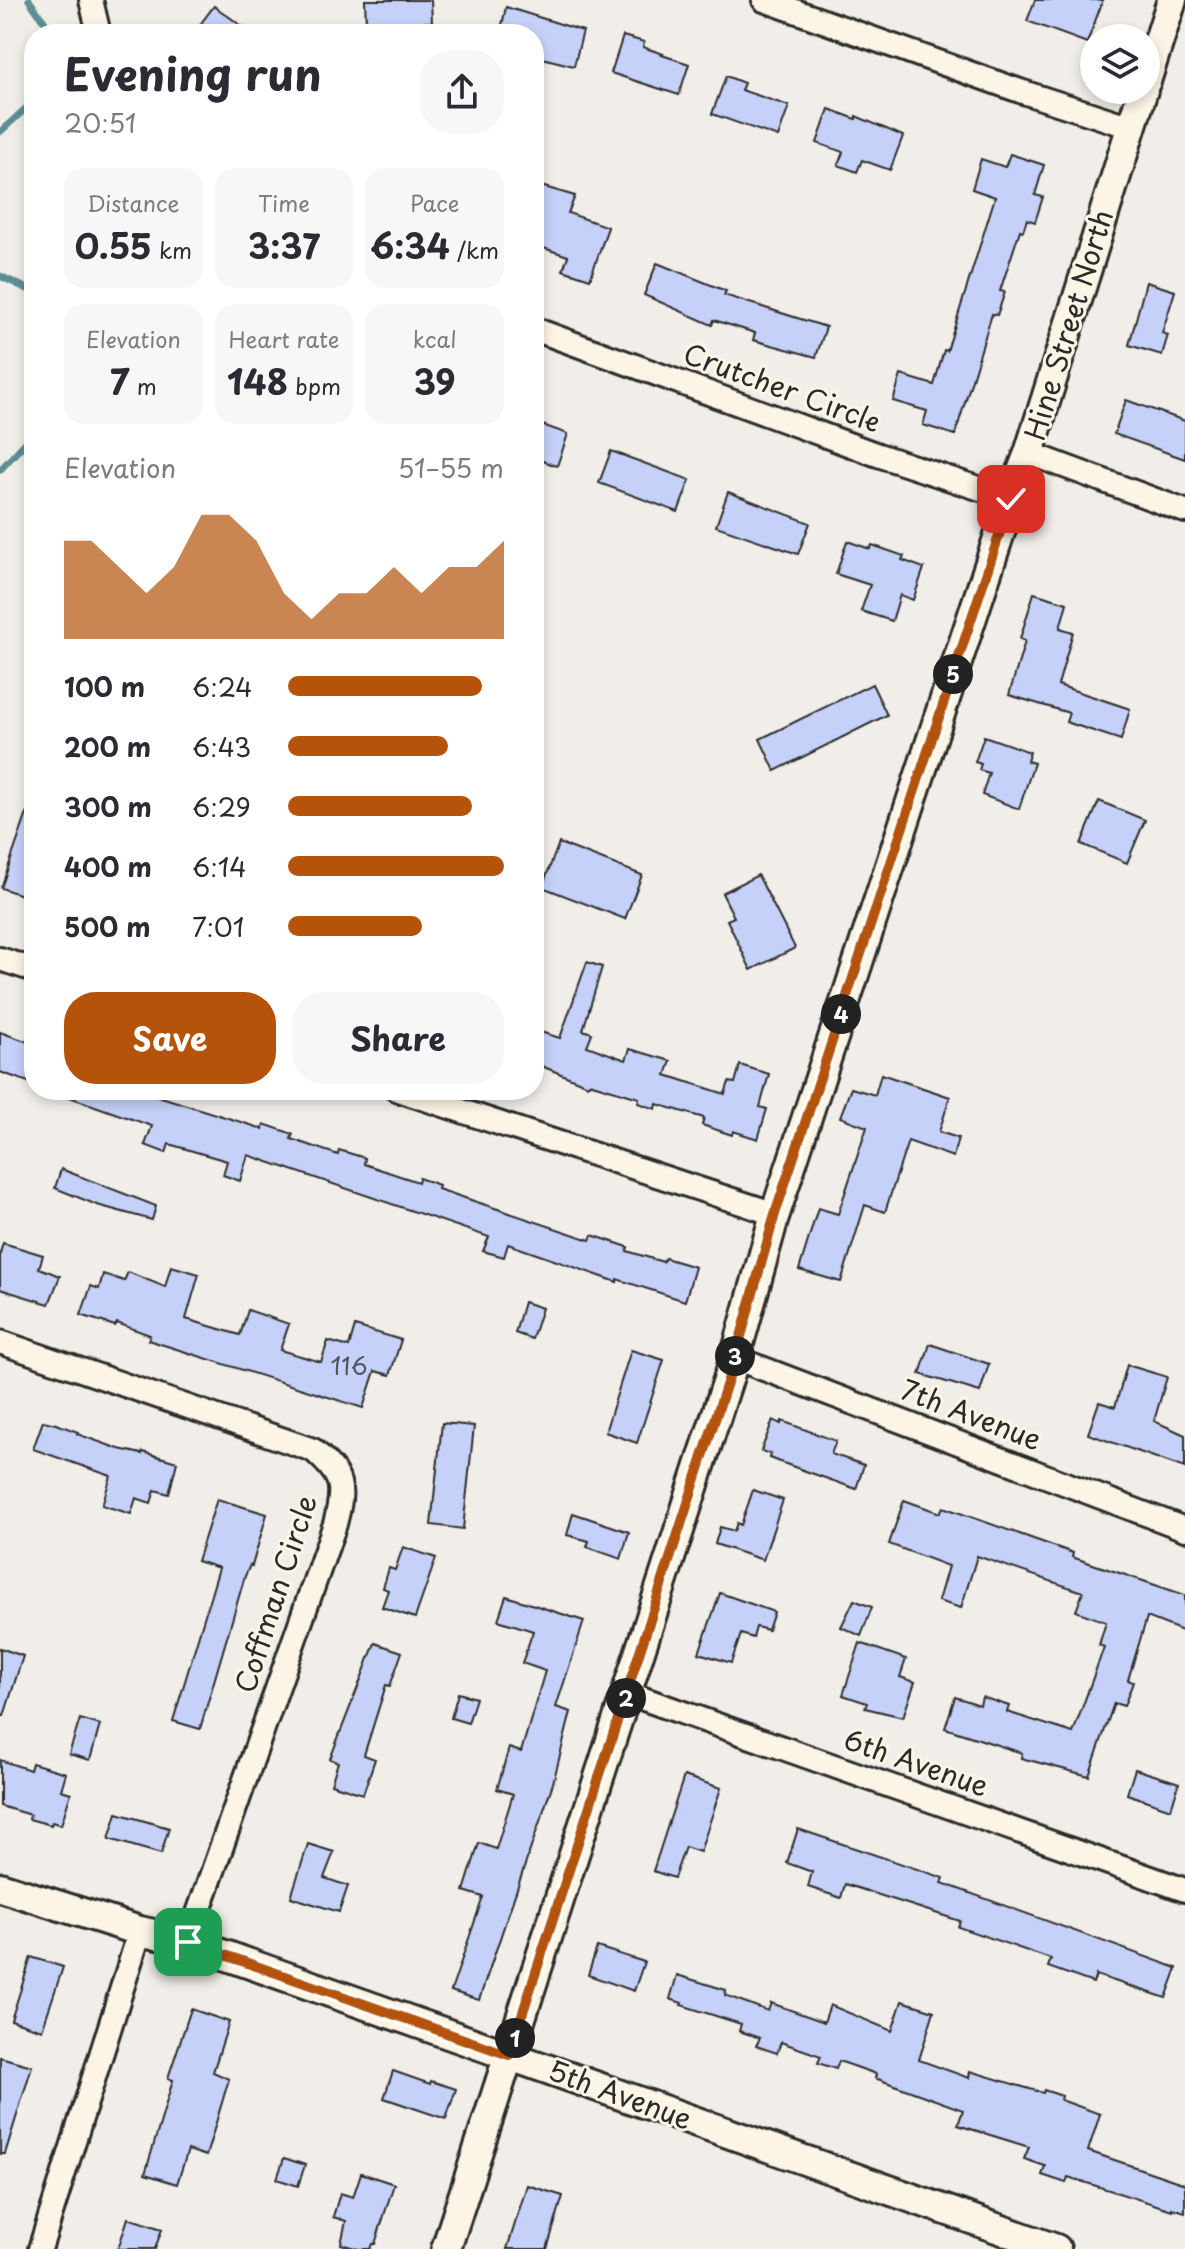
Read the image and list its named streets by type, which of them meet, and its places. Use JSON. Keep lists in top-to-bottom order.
{
  "streets": {
    "street": [
      "Hine Street North",
      "Crutcher Circle",
      "7th Avenue",
      "Coffman Circle",
      "6th Avenue",
      "5th Avenue"
    ]
  },
  "crossings": [
    ["Hine Street North", "Crutcher Circle"],
    ["Hine Street North", "7th Avenue"],
    ["Hine Street North", "6th Avenue"],
    ["Hine Street North", "5th Avenue"],
    ["Coffman Circle", "5th Avenue"]
  ],
  "house_numbers": ["116"],
  "page": {
    "heading": ["Evening run", "20:51"],
    "stats": [
      ["Distance", "0.55 km"],
      ["Time", "3:37"],
      ["Pace", "6:34 /km"],
      ["Elevation", "7 m"],
      ["Heart rate", "148 bpm"],
      ["kcal", "39"]
    ],
    "chart": ["Elevation", "51–55 m"],
    "pins": [
      "5",
      "4",
      "3",
      "2",
      "1"
    ],
    "list": [
      {
        "name": "100 m",
        "note": "6:24"
      },
      {
        "name": "200 m",
        "note": "6:43"
      },
      {
        "name": "300 m",
        "note": "6:29"
      },
      {
        "name": "400 m",
        "note": "6:14"
      },
      {
        "name": "500 m",
        "note": "7:01"
      }
    ],
    "buttons": ["Save", "Share"]
  }
}
